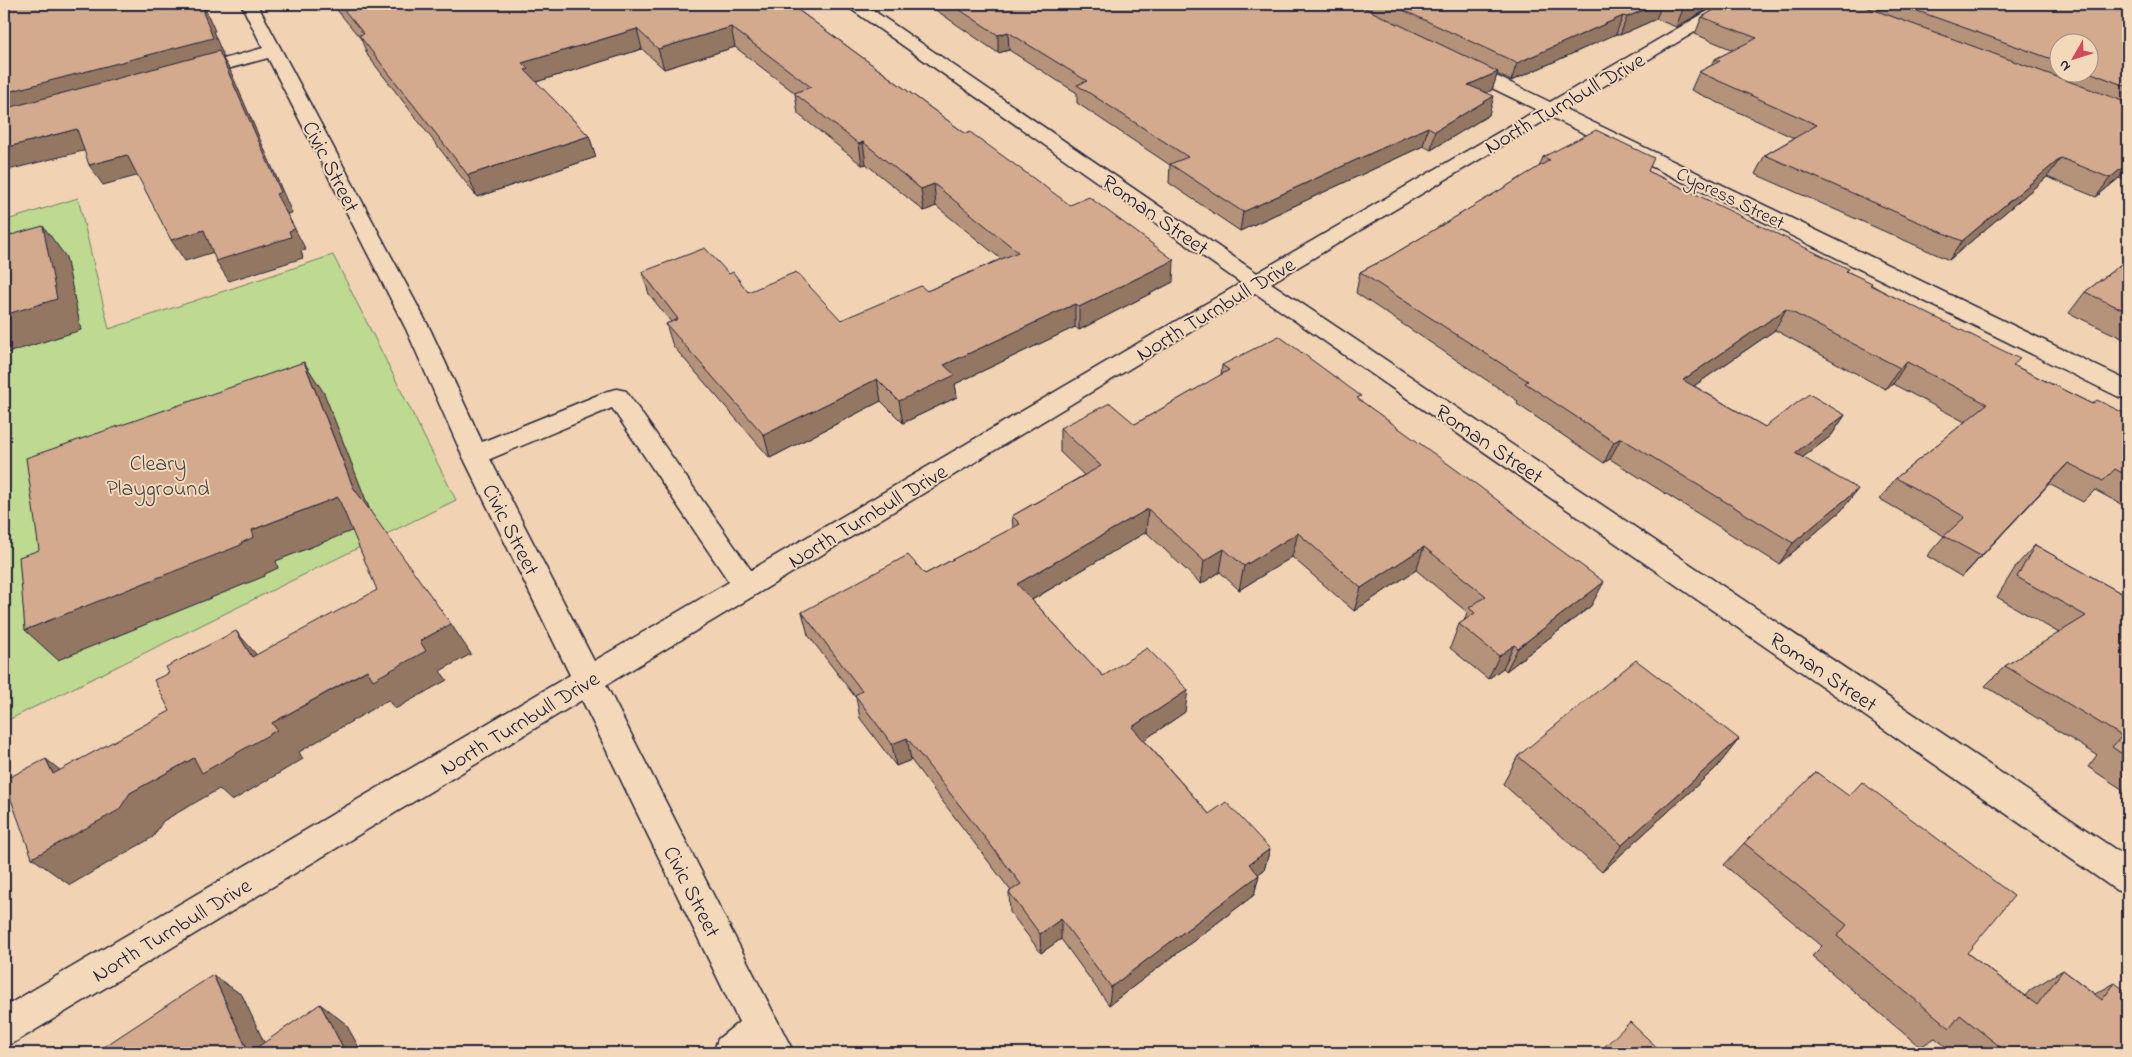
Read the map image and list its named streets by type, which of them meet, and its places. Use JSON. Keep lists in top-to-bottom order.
{
  "streets": {
    "street": [
      "North Turnbull Drive",
      "Civic Street",
      "Cypress Street",
      "Roman Street"
    ]
  },
  "crossings": [
    ["North Turnbull Drive", "Civic Street"],
    ["North Turnbull Drive", "Cypress Street"],
    ["North Turnbull Drive", "Roman Street"]
  ],
  "parks": ["Cleary Playground"],
  "north": "bottom left"
}
